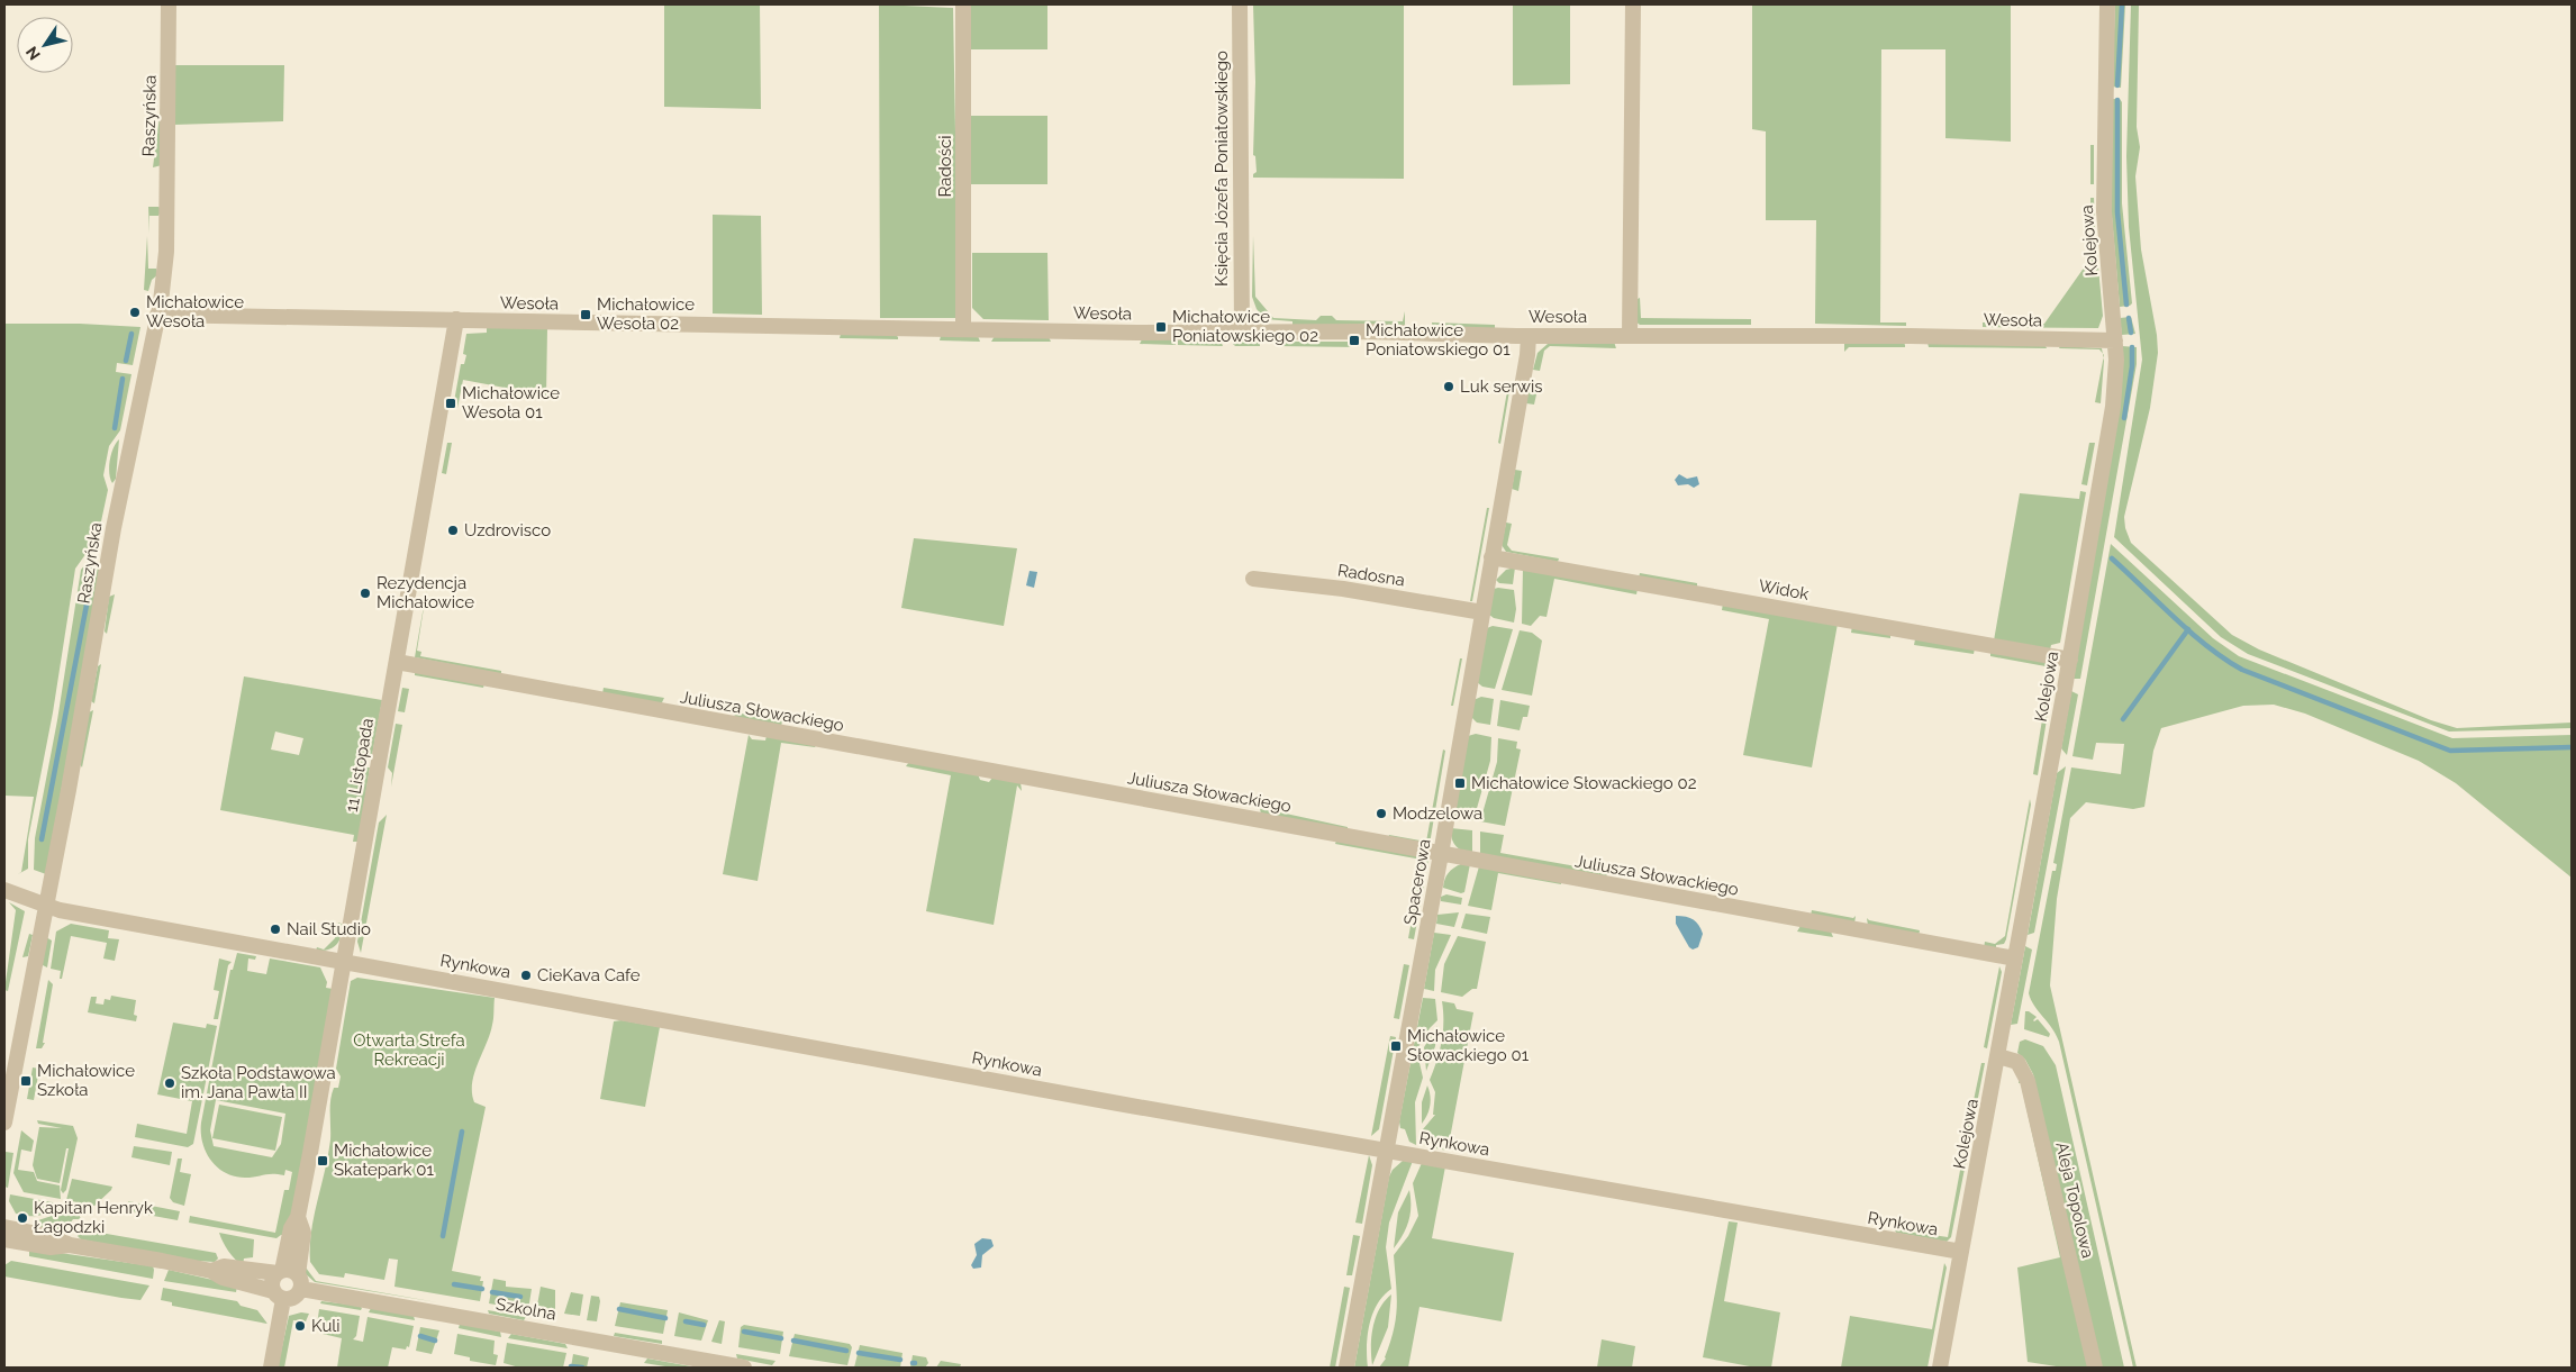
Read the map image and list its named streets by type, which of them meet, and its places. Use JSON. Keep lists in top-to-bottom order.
{
  "streets": {
    "street": [
      "Raszyńska",
      "Radości",
      "Księcia Józefa Poniatowskiego",
      "Kolejowa",
      "Wesoła",
      "Radosna",
      "Widok",
      "Juliusza Słowackiego",
      "11 Listopada",
      "Spacerowa",
      "Rynkowa",
      "Aleja Topolowa",
      "Szkolna"
    ]
  },
  "crossings": [
    ["Raszyńska", "Wesoła"],
    ["Raszyńska", "Rynkowa"],
    ["Radości", "Wesoła"],
    ["Księcia Józefa Poniatowskiego", "Wesoła"],
    ["Kolejowa", "Wesoła"],
    ["Kolejowa", "Widok"],
    ["Kolejowa", "Juliusza Słowackiego"],
    ["Kolejowa", "Rynkowa"],
    ["Kolejowa", "Aleja Topolowa"],
    ["Wesoła", "11 Listopada"],
    ["Wesoła", "Spacerowa"],
    ["Radosna", "Spacerowa"],
    ["Widok", "Spacerowa"],
    ["Juliusza Słowackiego", "11 Listopada"],
    ["Juliusza Słowackiego", "Spacerowa"],
    ["11 Listopada", "Rynkowa"],
    ["11 Listopada", "Szkolna"],
    ["Spacerowa", "Rynkowa"]
  ],
  "parks": ["Otwarta Strefa Rekreacji"],
  "places": {
    "other": [
      "Michałowice Wesoła",
      "Luk serwis",
      "Uzdrovisco",
      "Rezydencja Michałowice",
      "Modzelowa",
      "Nail Studio",
      "CieKava Cafe",
      "Szkoła Podstawowa im. Jana Pawła II",
      "Kapitan Henryk Łagodzki",
      "Kuli"
    ],
    "transit": [
      "Michałowice Wesoła 02",
      "Michałowice Poniatowskiego 02",
      "Michałowice Poniatowskiego 01",
      "Michałowice Wesoła 01",
      "Michałowice Słowackiego 02",
      "Michałowice Słowackiego 01",
      "Michałowice Szkoła",
      "Michałowice Skatepark 01"
    ]
  },
  "north": "bottom left"
}
